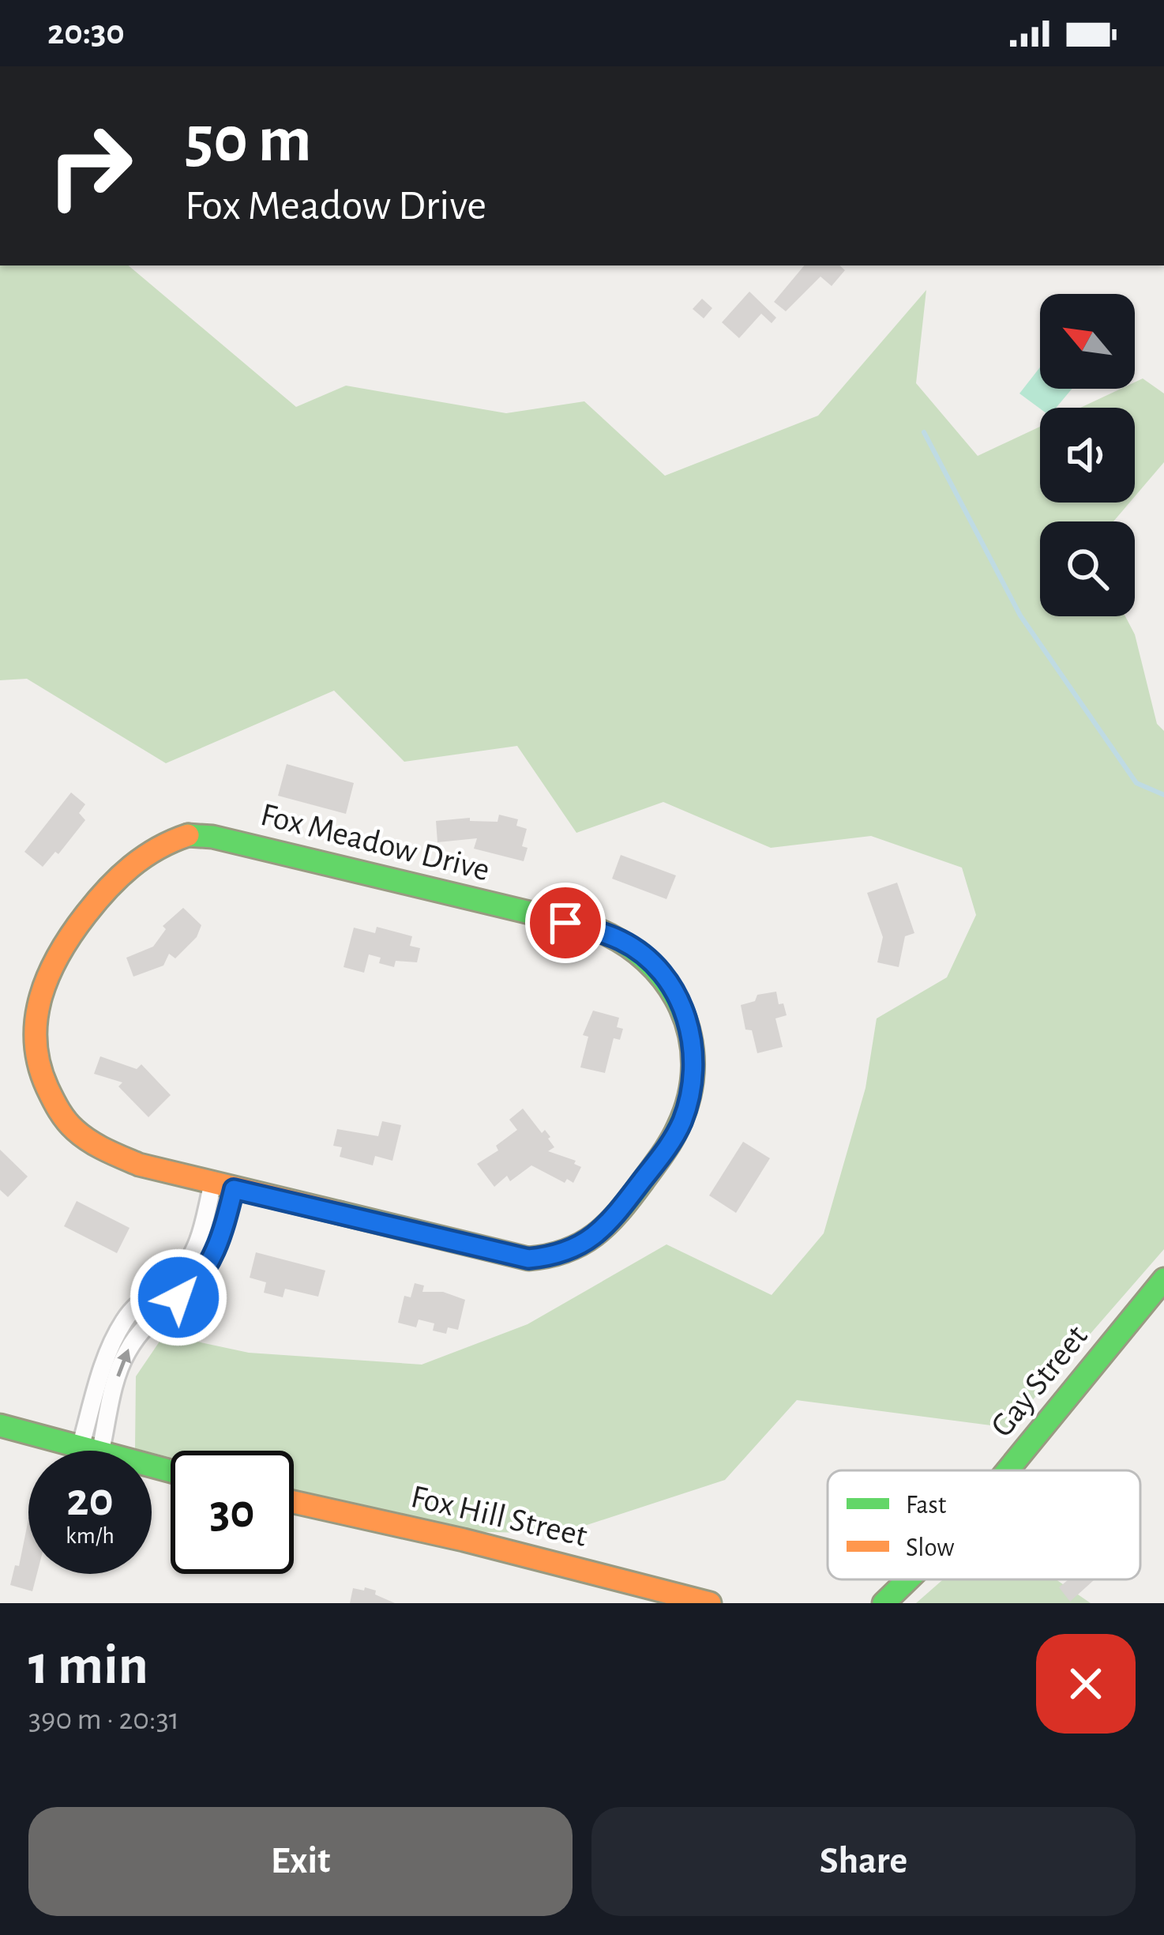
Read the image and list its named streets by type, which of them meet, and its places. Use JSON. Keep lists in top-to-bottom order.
{
  "streets": {
    "street": ["Fox Meadow Drive", "Gay Street", "Fox Hill Street"]
  },
  "legend": ["Fast", "Slow"],
  "north": "top left",
  "page": {
    "status": "20:30",
    "turn": ["50 m", "Fox Meadow Drive"],
    "speed": "20 km/h",
    "limit": "30",
    "heading": ["1 min", "390 m · 20:31"],
    "buttons": ["Exit", "Share"]
  }
}
